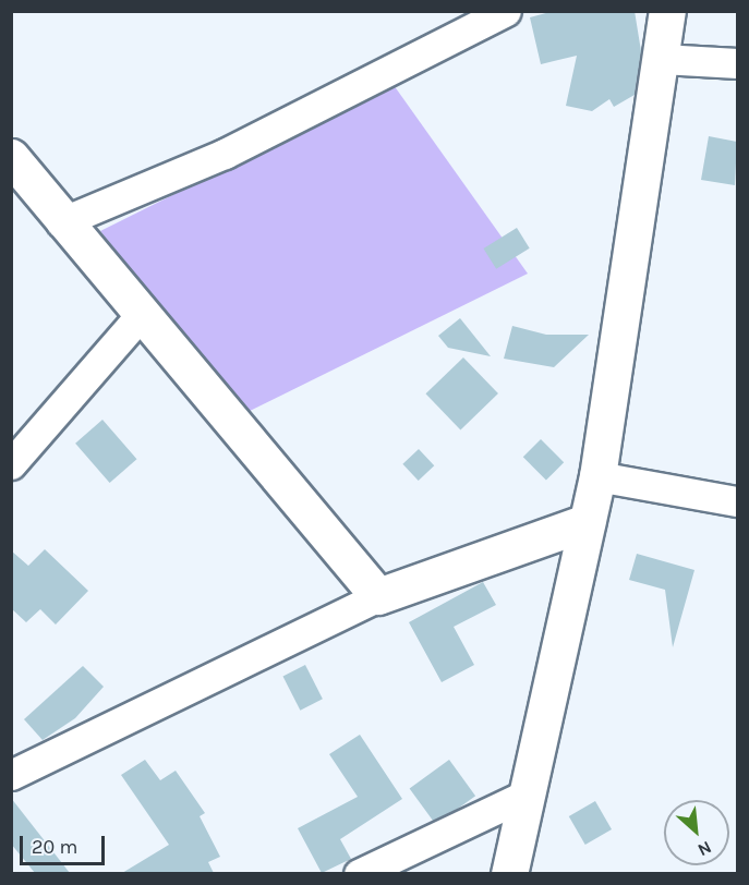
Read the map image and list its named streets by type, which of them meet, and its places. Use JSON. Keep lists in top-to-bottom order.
{
  "scale_bar": "20 m",
  "north": "bottom right"
}
